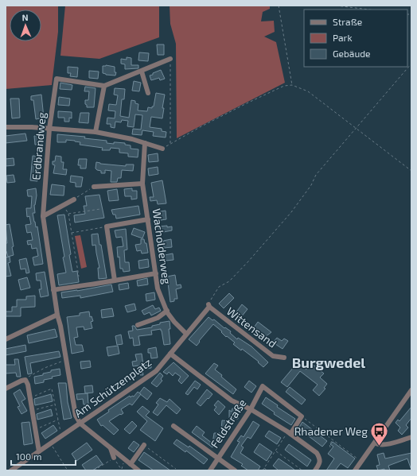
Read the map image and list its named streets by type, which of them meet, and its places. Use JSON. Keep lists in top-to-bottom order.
{
  "streets": {
    "street": [
      "Erdbrandweg",
      "Wacholderweg",
      "Wittensand",
      "Am Schützenplatz",
      "Feldstraße"
    ]
  },
  "crossings": [
    ["Erdbrandweg", "Am Schützenplatz"],
    ["Wacholderweg", "Am Schützenplatz"],
    ["Wittensand", "Am Schützenplatz"]
  ],
  "districts": ["Burgwedel"],
  "places": {
    "bus stop": ["Rhadener Weg"]
  },
  "legend": ["Straße", "Park", "Gebäude"],
  "scale_bar": "100 m",
  "north": "top"
}
